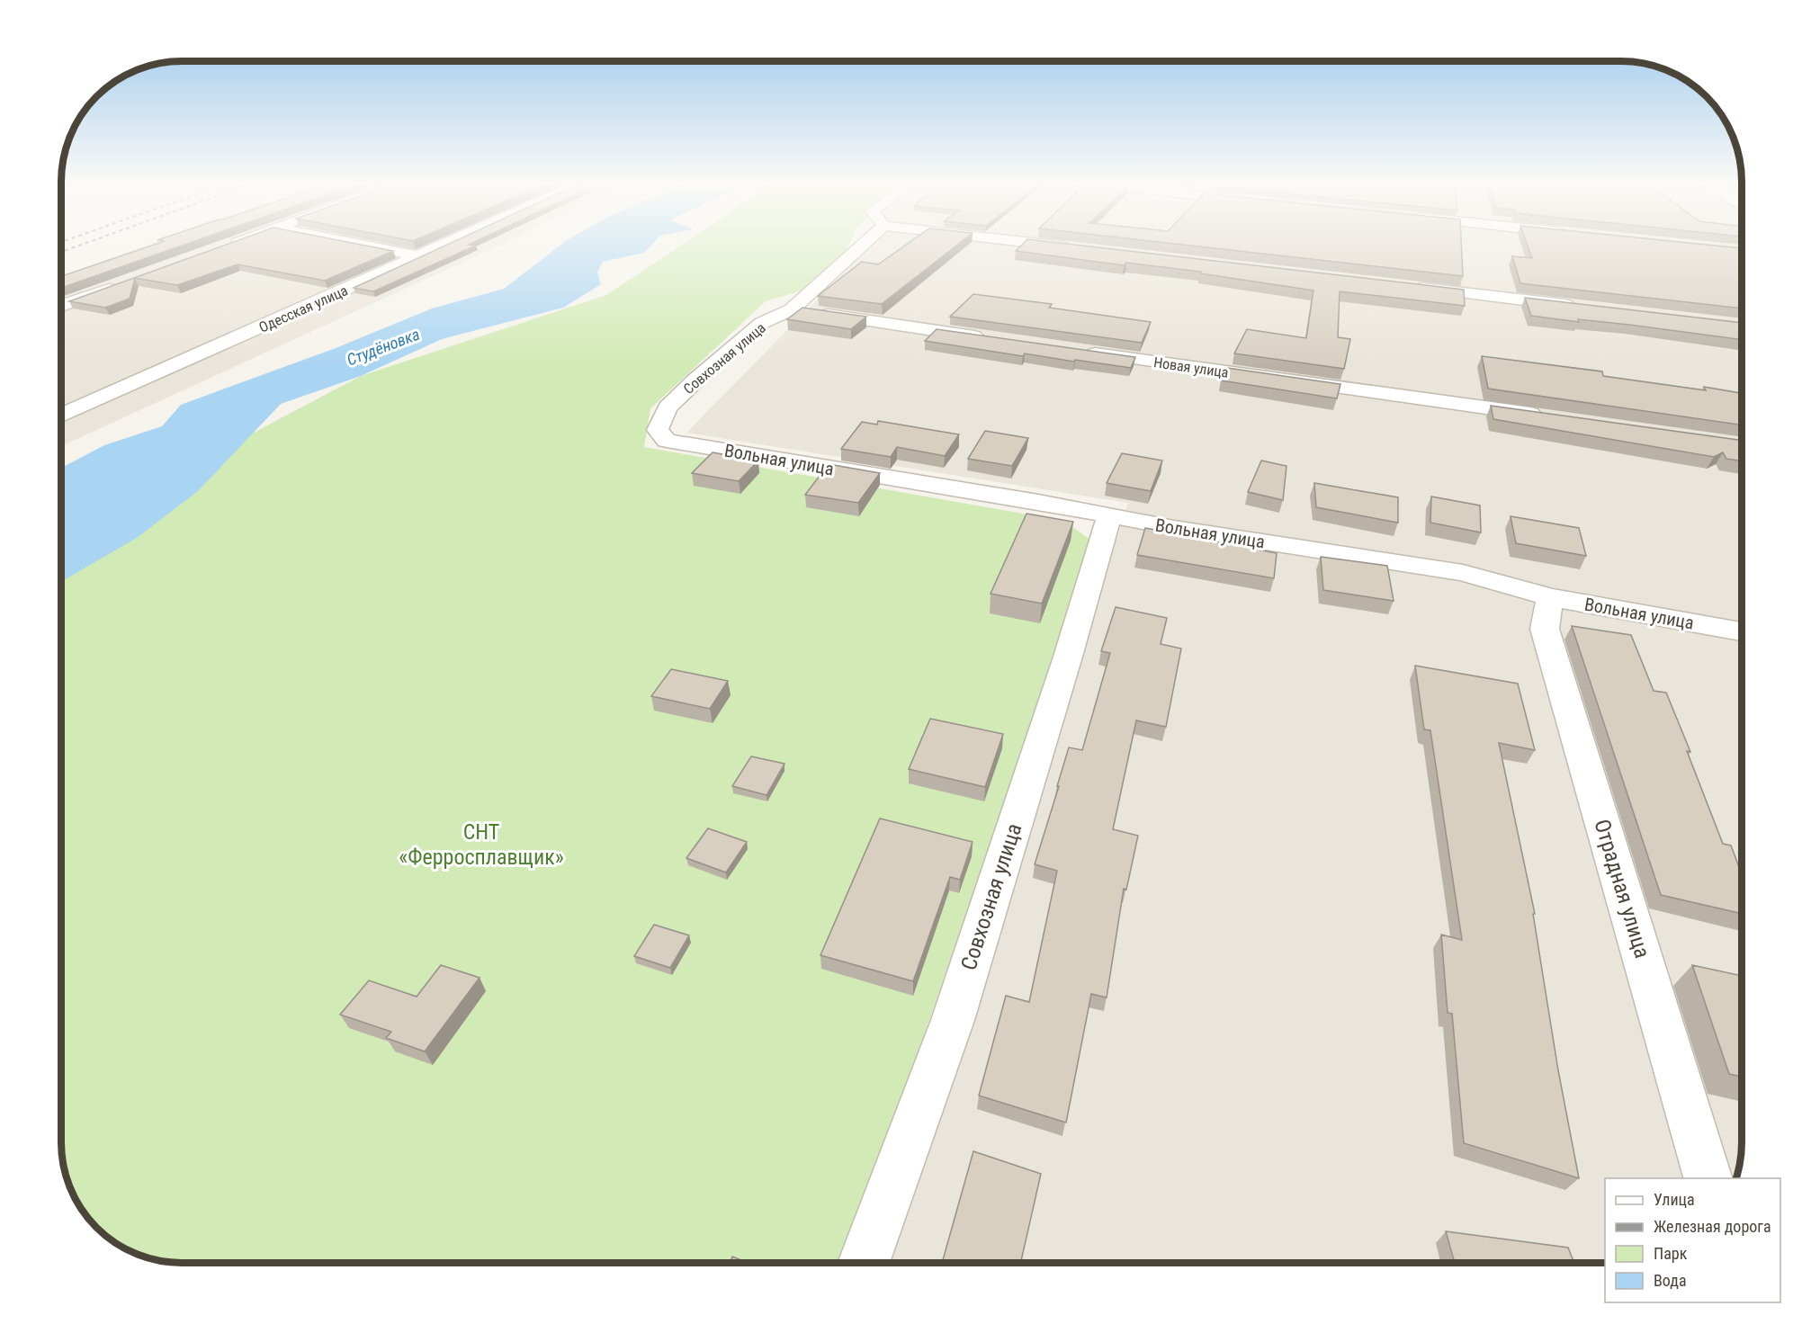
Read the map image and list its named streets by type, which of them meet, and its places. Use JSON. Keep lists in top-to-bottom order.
{
  "streets": {
    "street": [
      "Одесская улица",
      "Совхозная улица",
      "Новая улица",
      "Вольная улица",
      "Отрадная улица"
    ]
  },
  "crossings": [
    ["Совхозная улица", "Вольная улица"],
    ["Вольная улица", "Отрадная улица"]
  ],
  "water": ["Студёновка"],
  "parks": ["СНТ «Ферросплавщик»"],
  "legend": [
    "Улица",
    "Железная дорога",
    "Парк",
    "Вода"
  ]
}
